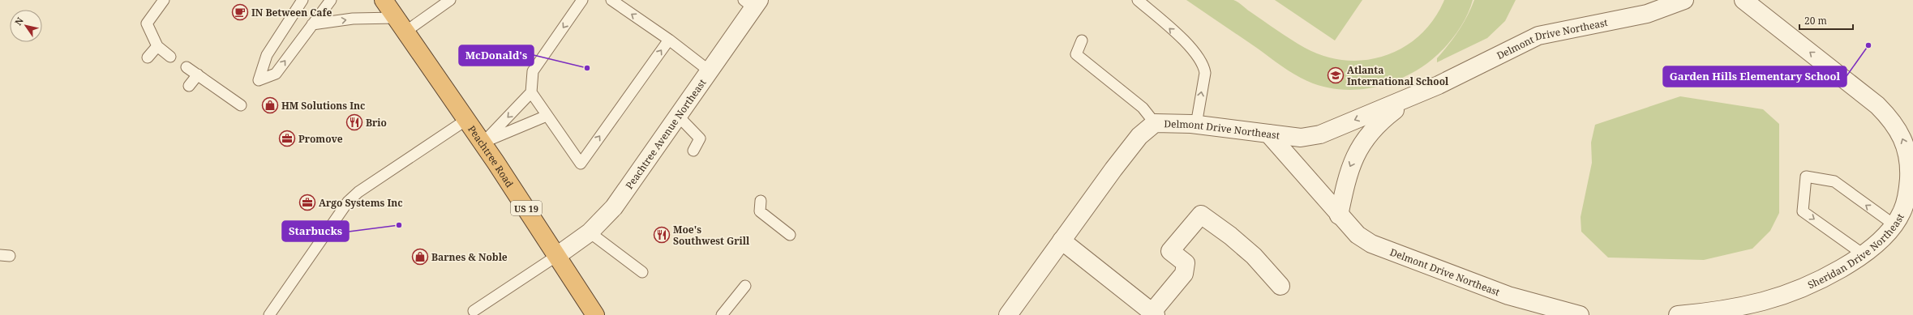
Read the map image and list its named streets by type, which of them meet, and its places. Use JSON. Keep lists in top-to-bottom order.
{
  "streets": {
    "highway": ["Peachtree Road", "US 19"],
    "street": ["Delmont Drive Northeast", "Peachtree Avenue Northeast", "Sheridan Drive Northeast"]
  },
  "crossings": [
    ["Peachtree Avenue Northeast", "Peachtree Road"]
  ],
  "one_way": ["Sheridan Drive Northeast"],
  "places": {
    "cafe": ["IN Between Cafe"],
    "other": ["Garden Hills Elementary School", "McDonald's", "Starbucks"],
    "school or university": ["Atlanta International School"],
    "shop": ["HM Solutions Inc", "Barnes & Noble"],
    "restaurant": ["Brio", "Moe's Southwest Grill"],
    "office": ["Promove", "Argo Systems Inc"]
  },
  "scale_bar": "20 m",
  "north": "top left"
}
